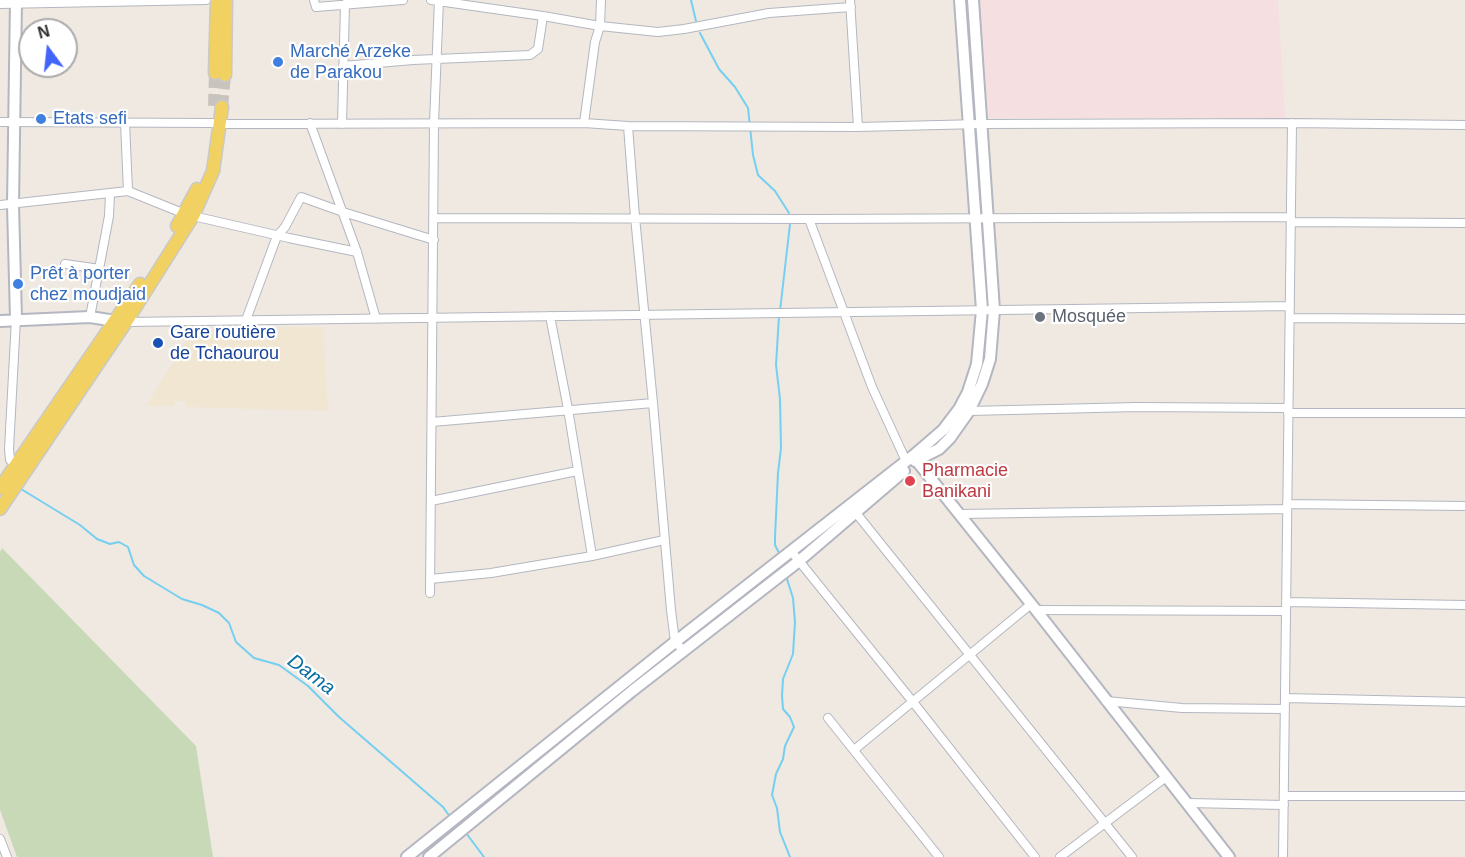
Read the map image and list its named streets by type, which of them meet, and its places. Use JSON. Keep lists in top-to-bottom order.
{
  "water": ["Dama"],
  "places": [
    "Marché Arzeke de Parakou",
    "Etats sefi",
    "Prêt à porter chez moudjaid",
    "Mosquée",
    "Gare routière de Tchaourou",
    "Pharmacie Banikani"
  ],
  "north": "top"
}
